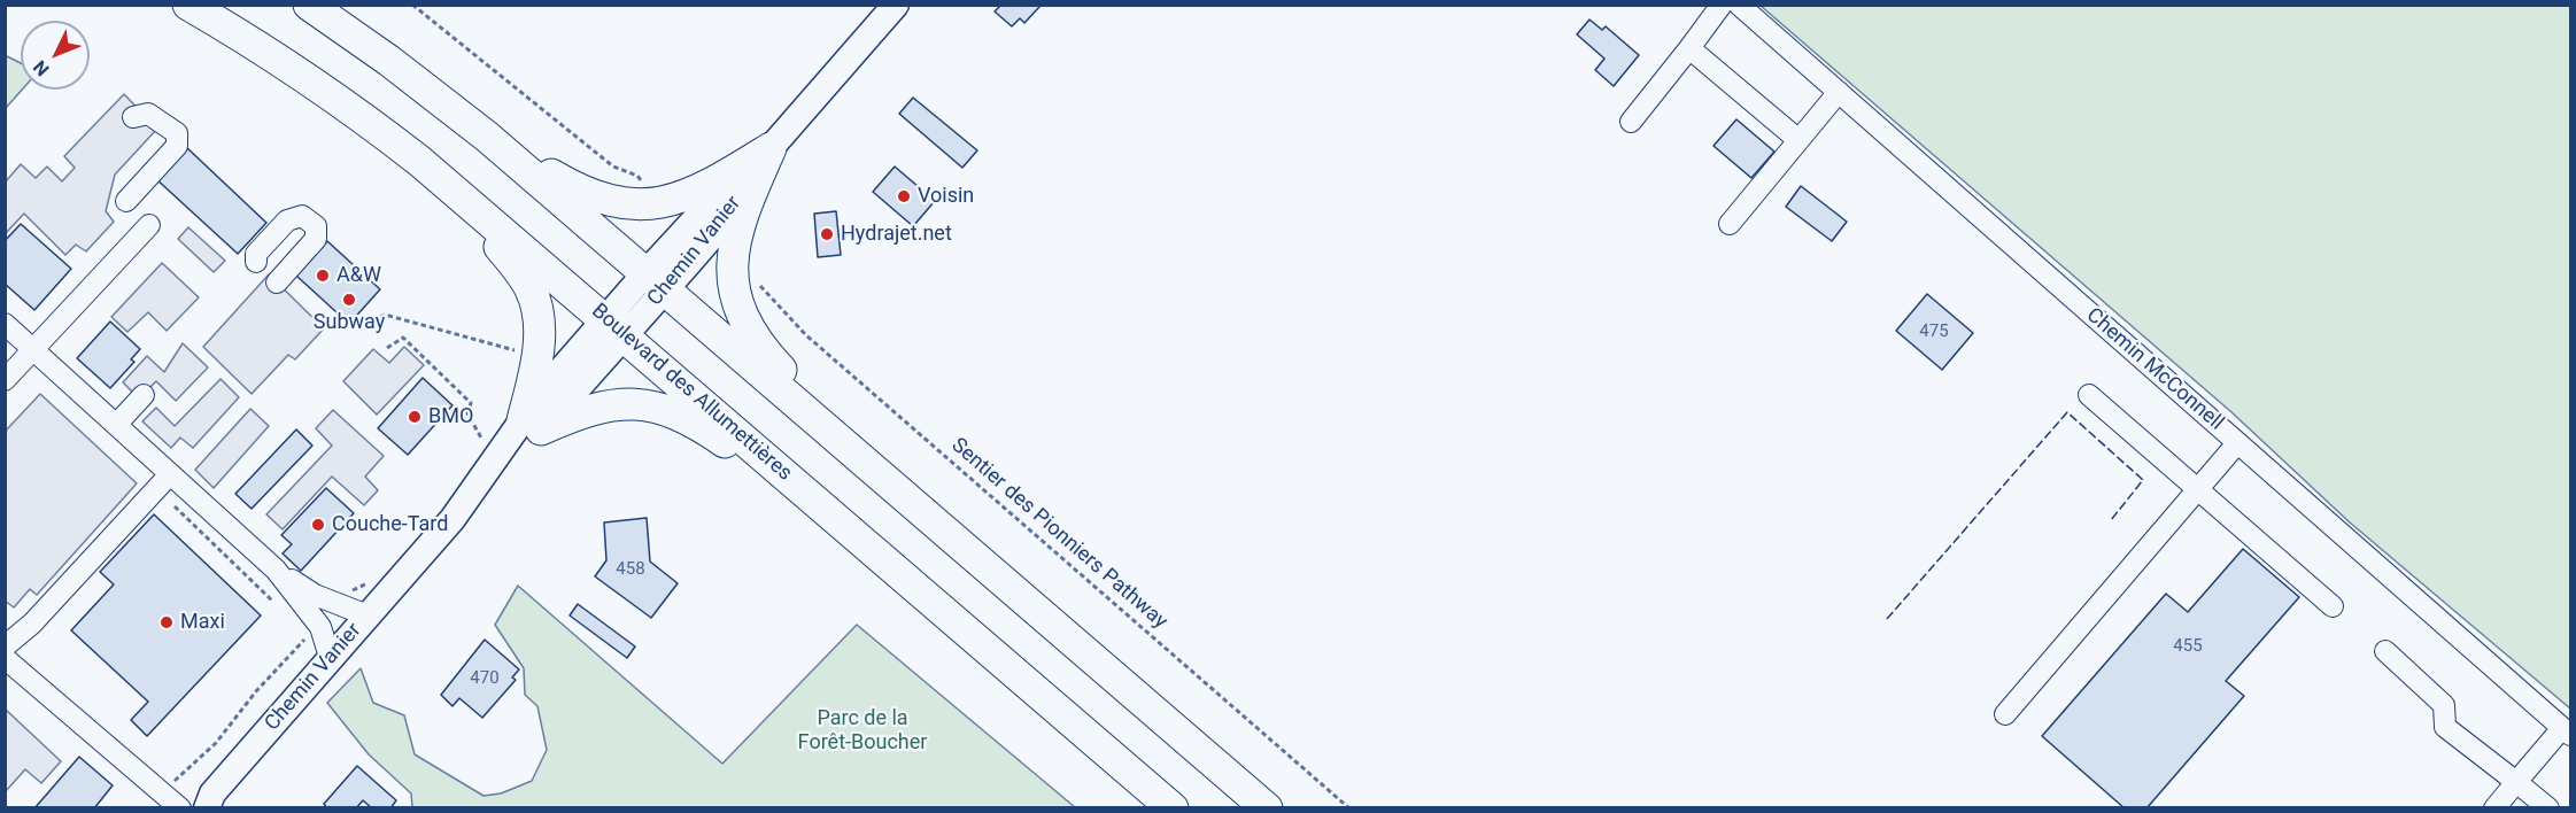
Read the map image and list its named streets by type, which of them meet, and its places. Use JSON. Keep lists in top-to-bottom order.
{
  "streets": {
    "highway": ["Boulevard des Allumettières"],
    "main road": ["Chemin Vanier"],
    "street": ["Chemin McConnell"],
    "path": ["Sentier des Pionniers Pathway"]
  },
  "crossings": [
    ["Chemin Vanier", "Boulevard des Allumettières"]
  ],
  "parks": ["Parc de la Forêt-Boucher"],
  "places": [
    "Voisin",
    "Hydrajet.net",
    "A&W",
    "Subway",
    "BMO",
    "Couche-Tard",
    "Maxi"
  ],
  "house_numbers": [
    "475",
    "458",
    "455",
    "470"
  ],
  "north": "bottom left"
}
